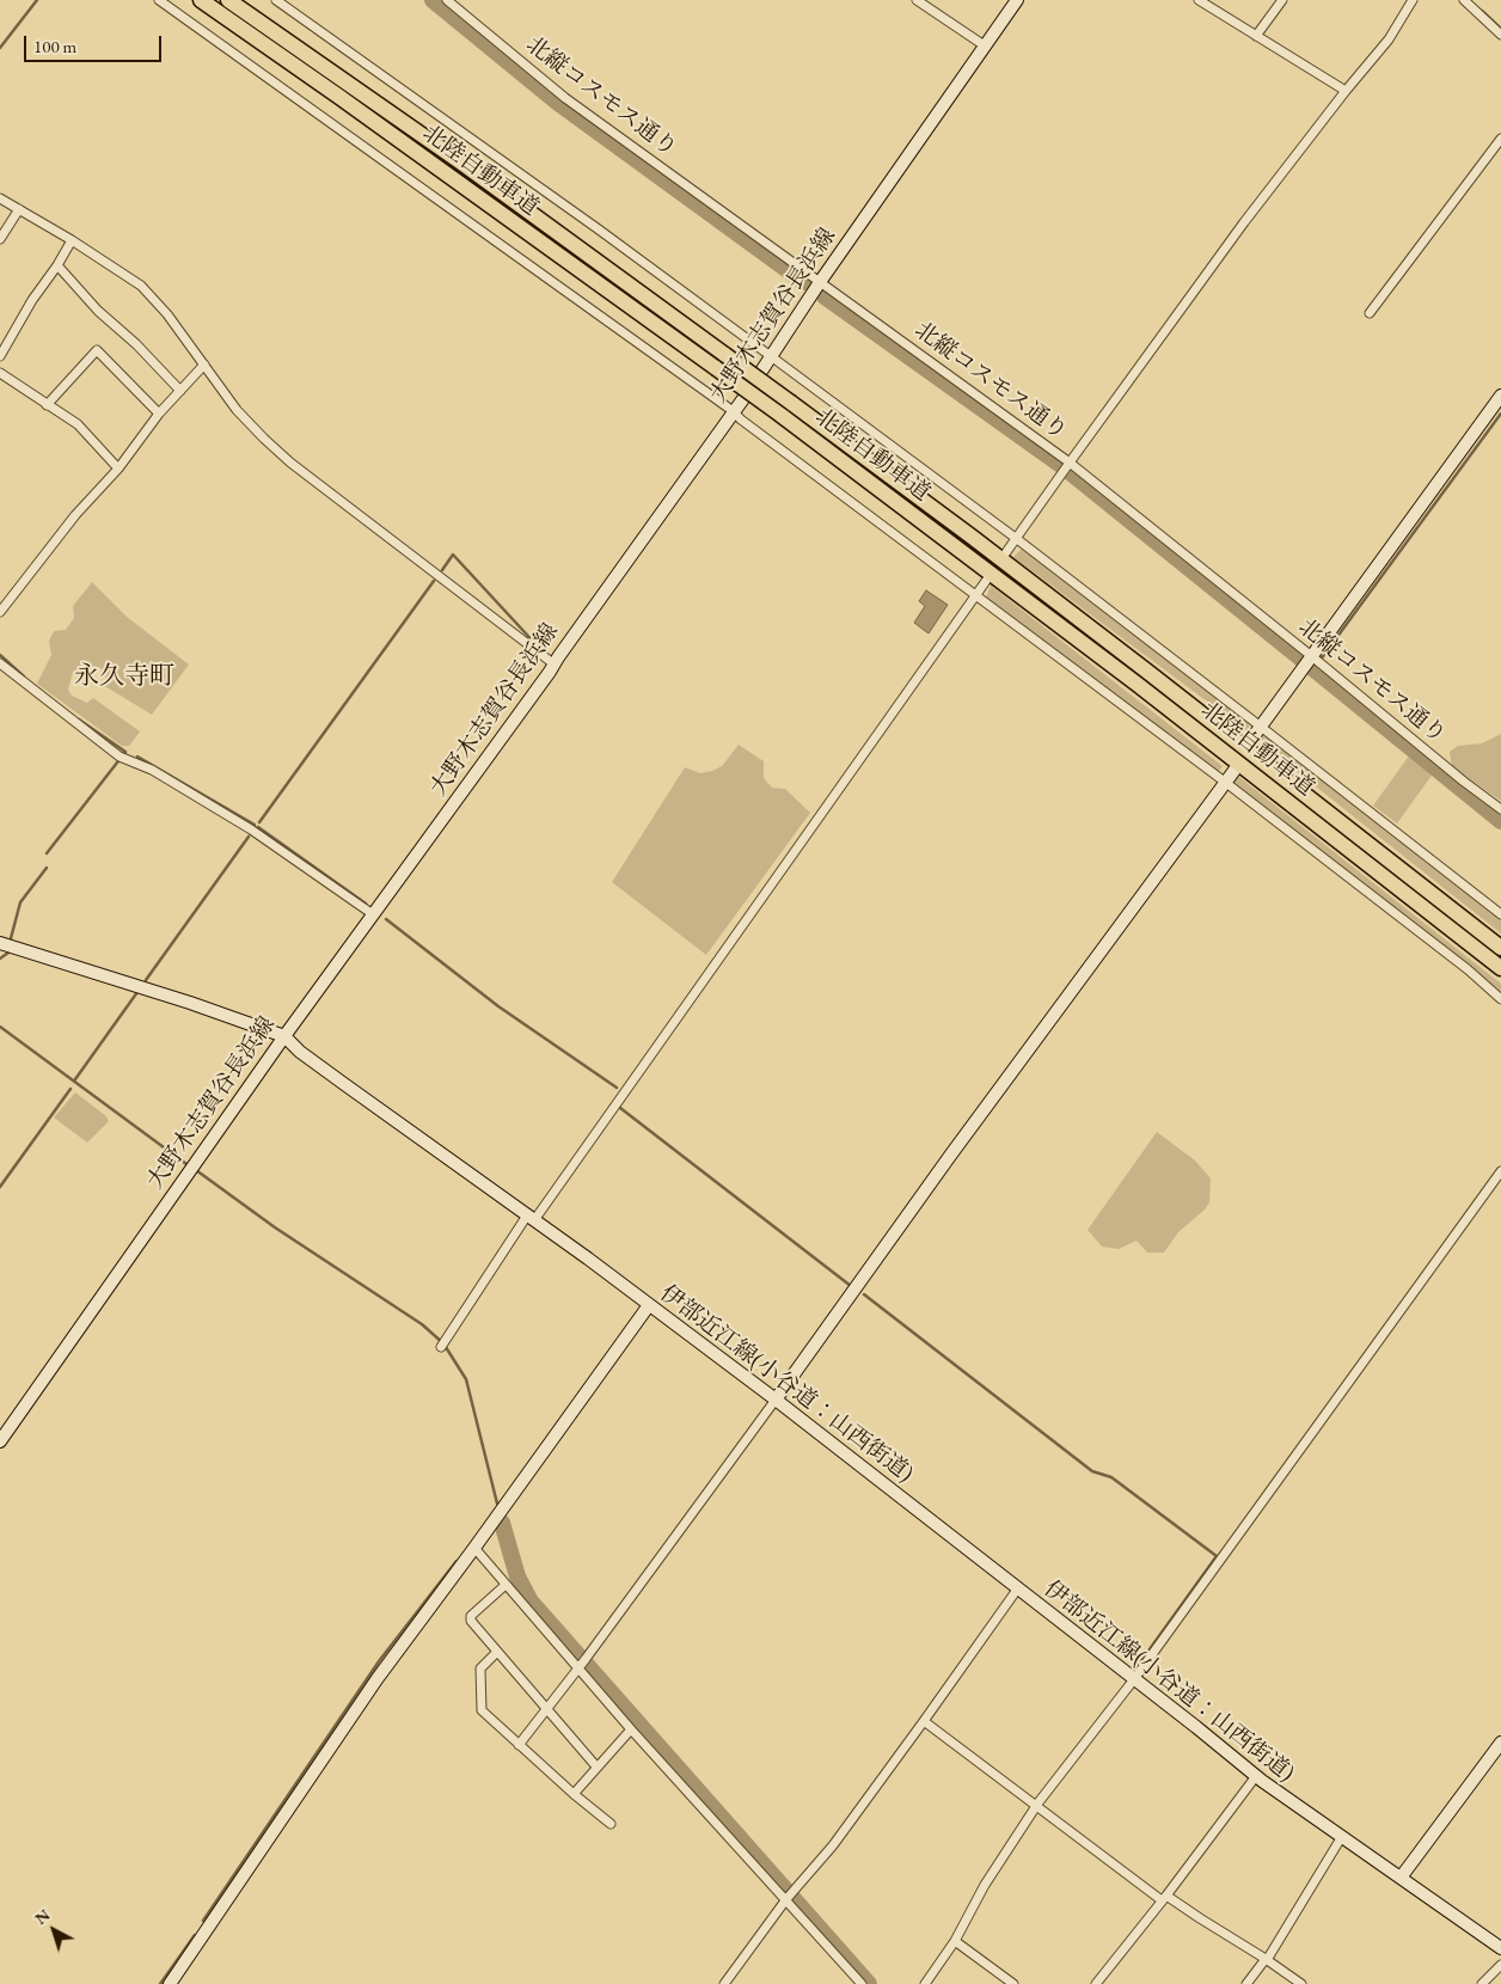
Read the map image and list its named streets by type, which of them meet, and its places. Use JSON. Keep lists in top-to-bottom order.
{
  "streets": {
    "highway": ["北陸自動車道"],
    "main road": ["大野木志賀谷長浜線", "伊部近江線(小谷道：山西街道)"],
    "street": ["北縦コスモス通り"]
  },
  "crossings": [
    ["北縦コスモス通り", "大野木志賀谷長浜線"],
    ["大野木志賀谷長浜線", "伊部近江線(小谷道：山西街道)"]
  ],
  "districts": ["永久寺町"],
  "scale_bar": "100 m",
  "north": "top left"
}
